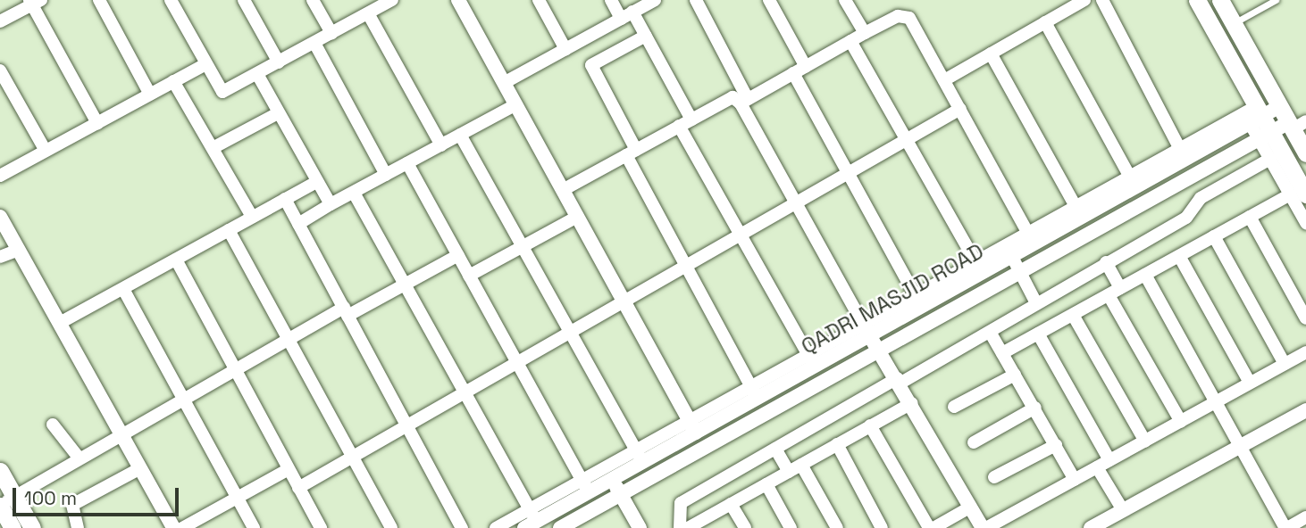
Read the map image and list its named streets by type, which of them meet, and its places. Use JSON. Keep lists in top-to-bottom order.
{
  "streets": {
    "street": ["QADRI MASJID ROAD"]
  },
  "scale_bar": "100 m"
}
